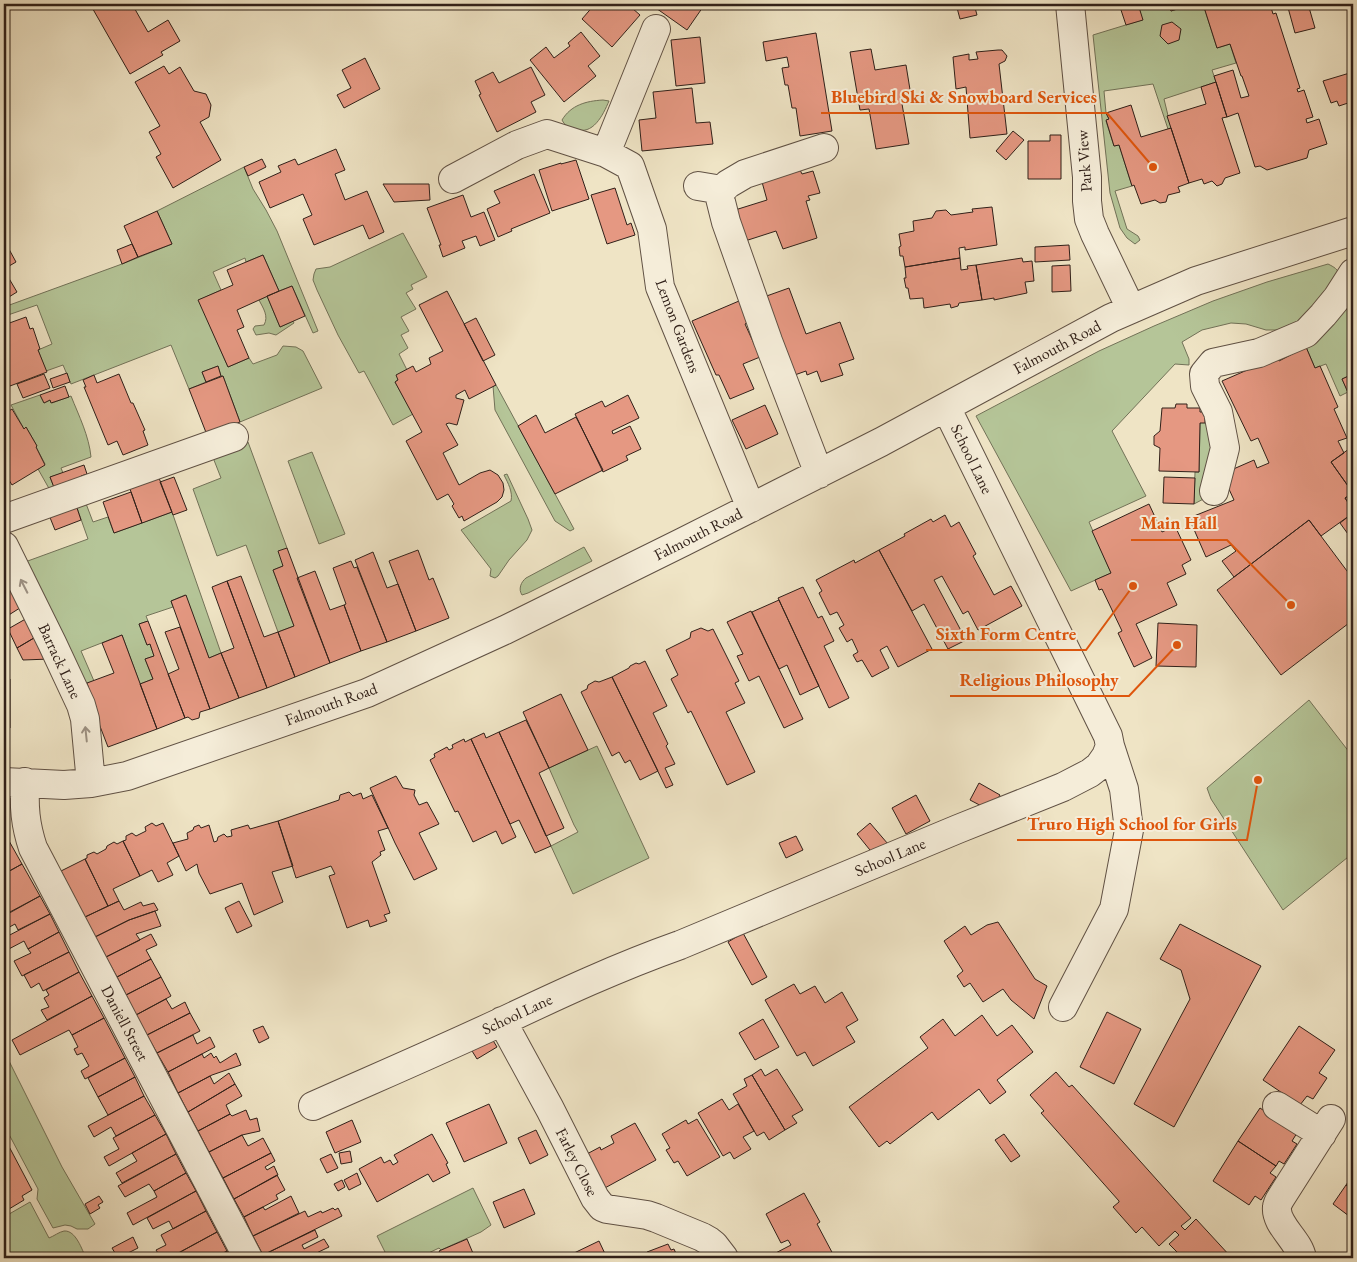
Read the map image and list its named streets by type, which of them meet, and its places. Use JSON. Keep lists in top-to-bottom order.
{
  "streets": {
    "street": [
      "Park View",
      "Lemon Gardens",
      "Falmouth Road",
      "School Lane",
      "Barrack Lane",
      "Daniell Street",
      "Farley Close"
    ]
  },
  "crossings": [
    ["Park View", "Falmouth Road"],
    ["Lemon Gardens", "Falmouth Road"],
    ["Falmouth Road", "School Lane"],
    ["Falmouth Road", "Barrack Lane"],
    ["Falmouth Road", "Daniell Street"],
    ["School Lane", "Farley Close"]
  ],
  "one_way": ["Barrack Lane"],
  "places": [
    "Bluebird Ski & Snowboard Services",
    "Sixth Form Centre",
    "Main Hall",
    "Religious Philosophy",
    "Truro High School for Girls"
  ]
}
